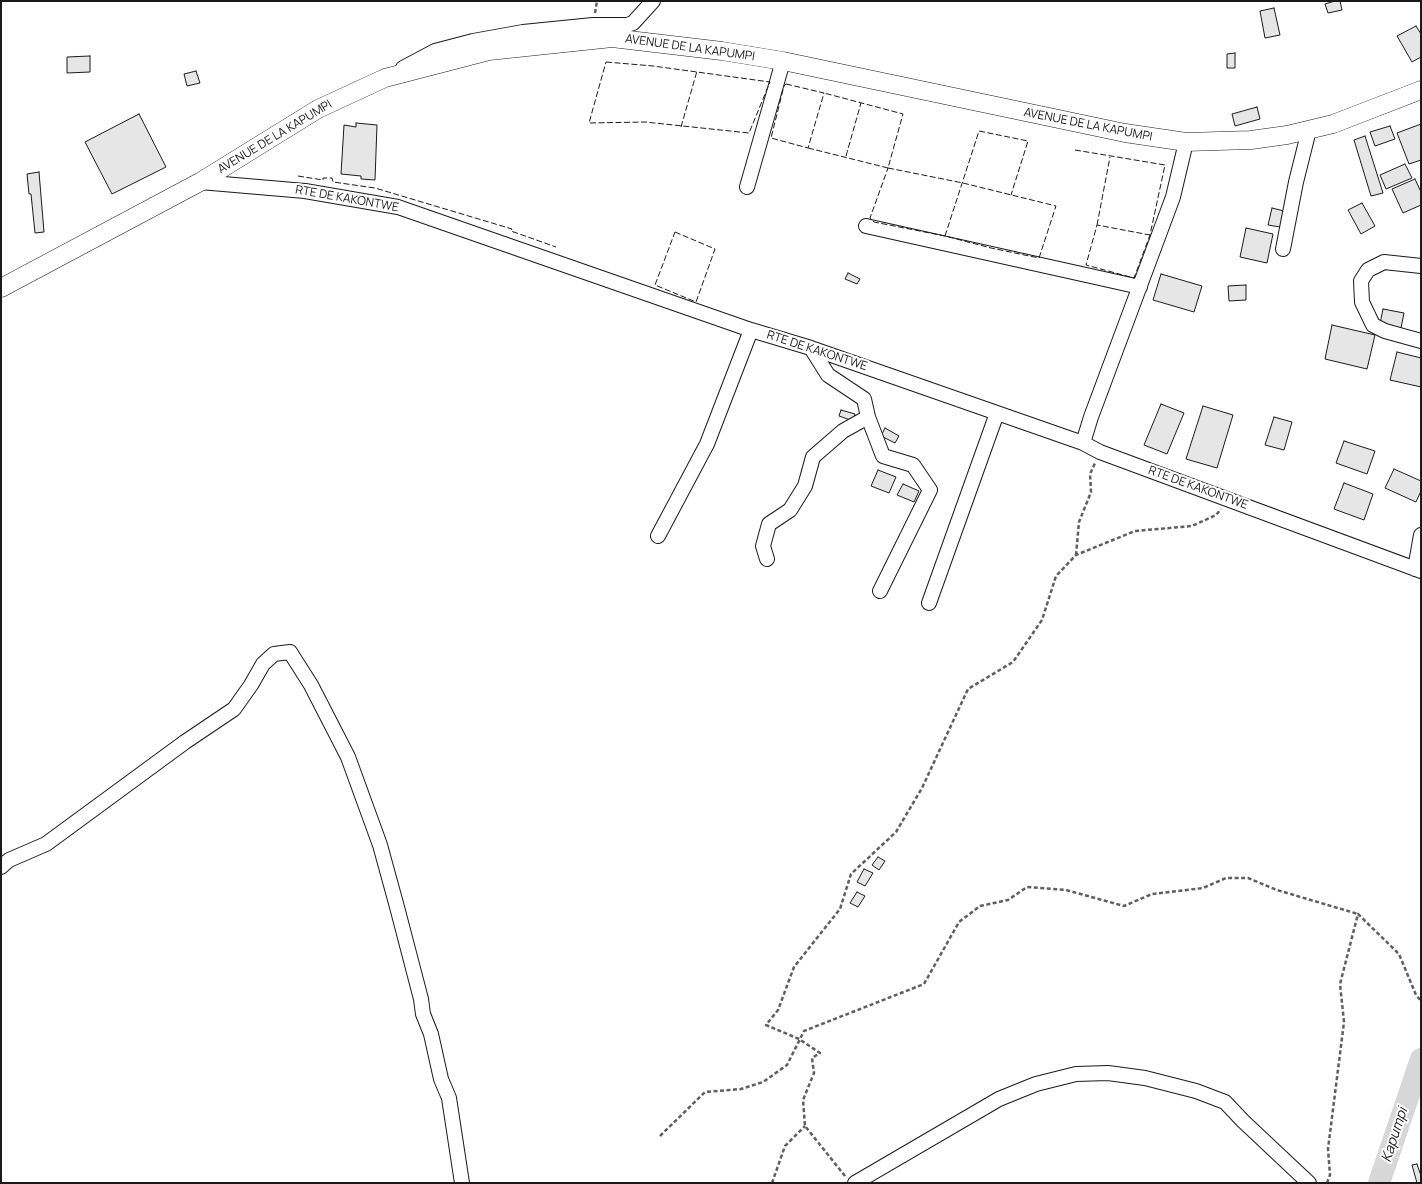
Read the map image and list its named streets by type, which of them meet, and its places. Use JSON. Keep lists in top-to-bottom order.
{
  "streets": {
    "main road": ["AVENUE DE LA KAPUMPI"],
    "street": ["RTE DE KAKONTWE"]
  },
  "crossings": [
    ["AVENUE DE LA KAPUMPI", "RTE DE KAKONTWE"]
  ],
  "water": ["Kapumpi"]
}
